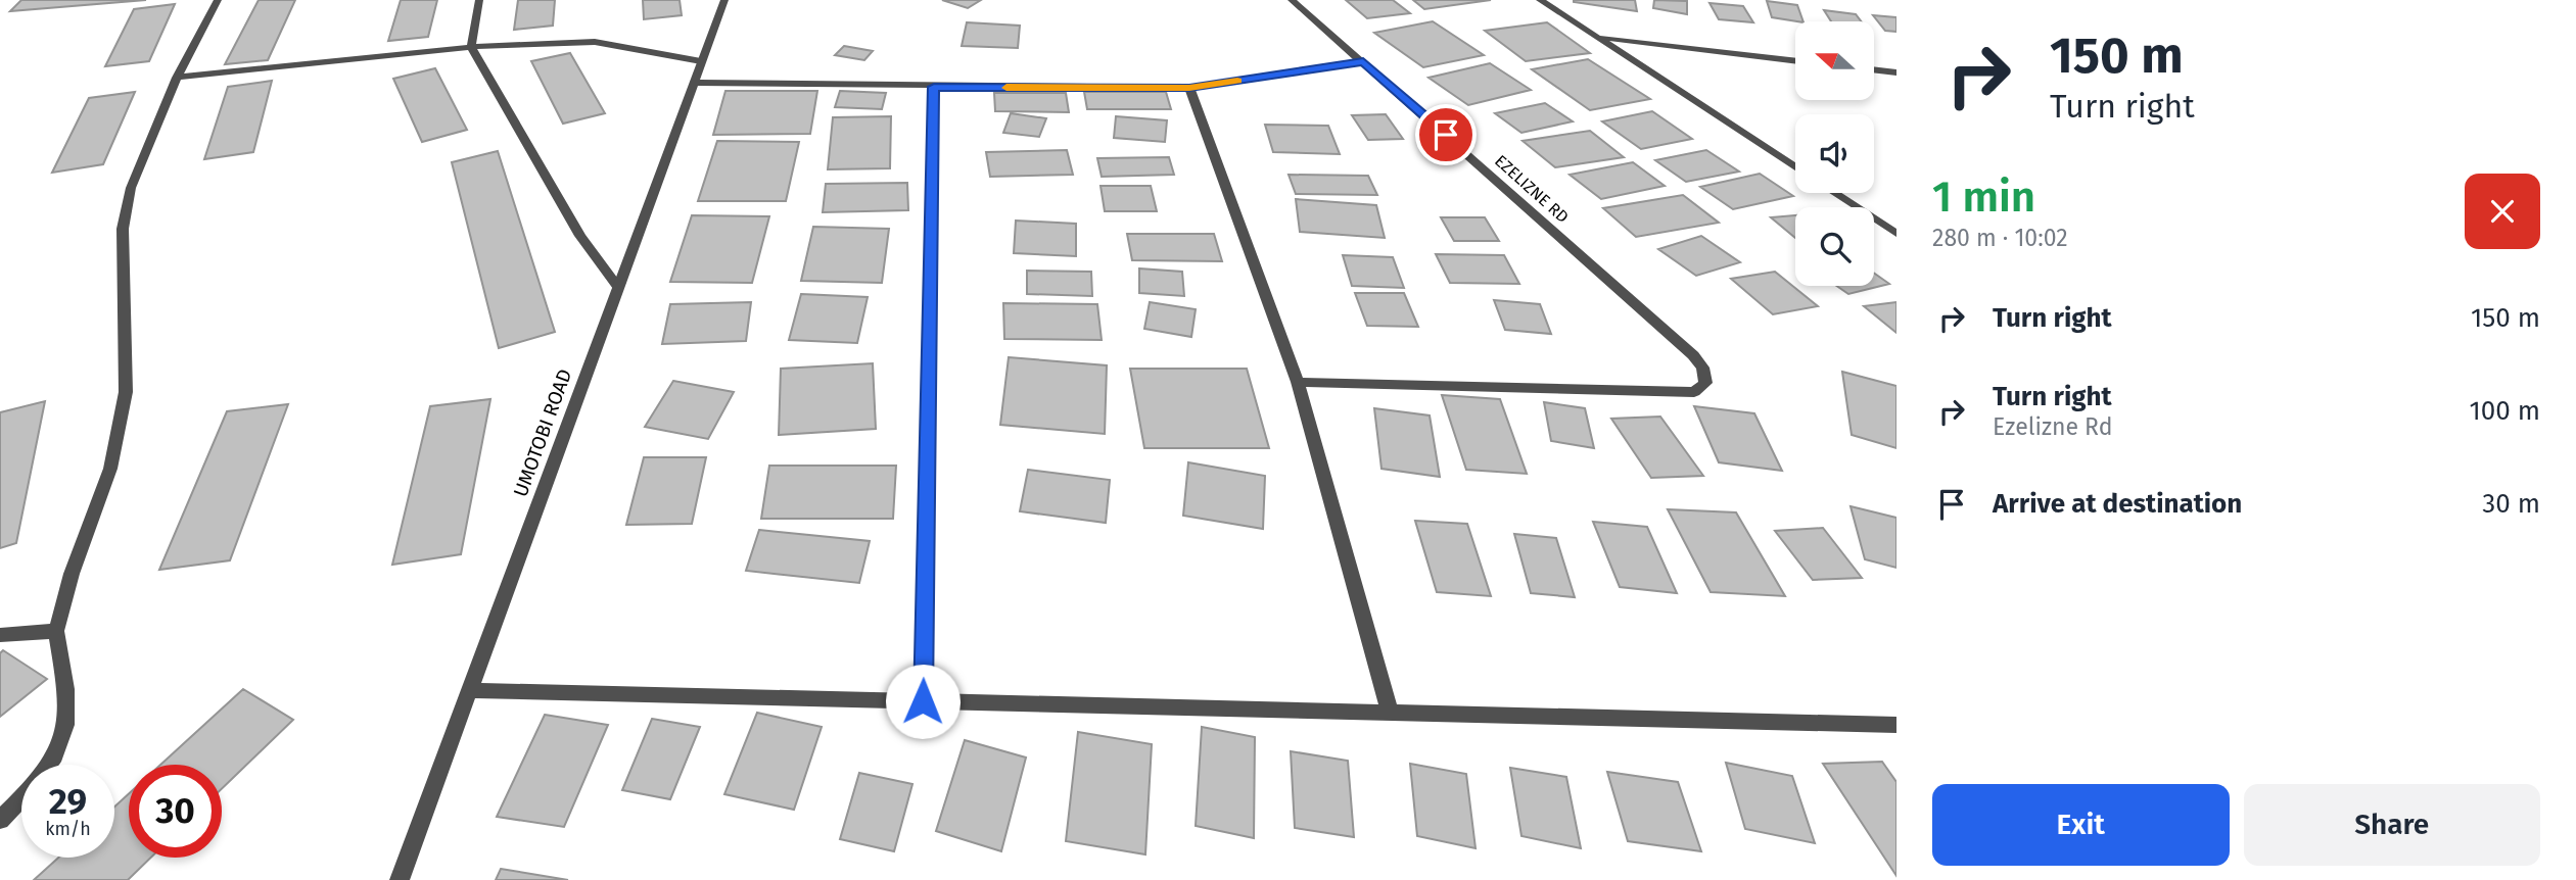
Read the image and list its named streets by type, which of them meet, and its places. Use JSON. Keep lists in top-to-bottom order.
{
  "streets": {
    "street": ["EZELIZNE RD", "UMOTOBI ROAD"]
  },
  "north": "left",
  "page": {
    "turn": ["150 m", "Turn right"],
    "heading": ["1 min", "280 m · 10:02"],
    "list": [
      {
        "name": "Turn right",
        "value": "150 m"
      },
      {
        "name": "Turn right",
        "note": "Ezelizne Rd",
        "value": "100 m"
      },
      {
        "name": "Arrive at destination",
        "value": "30 m"
      }
    ],
    "speed": "29 km/h",
    "limit": "30",
    "buttons": ["Exit", "Share"]
  }
}
